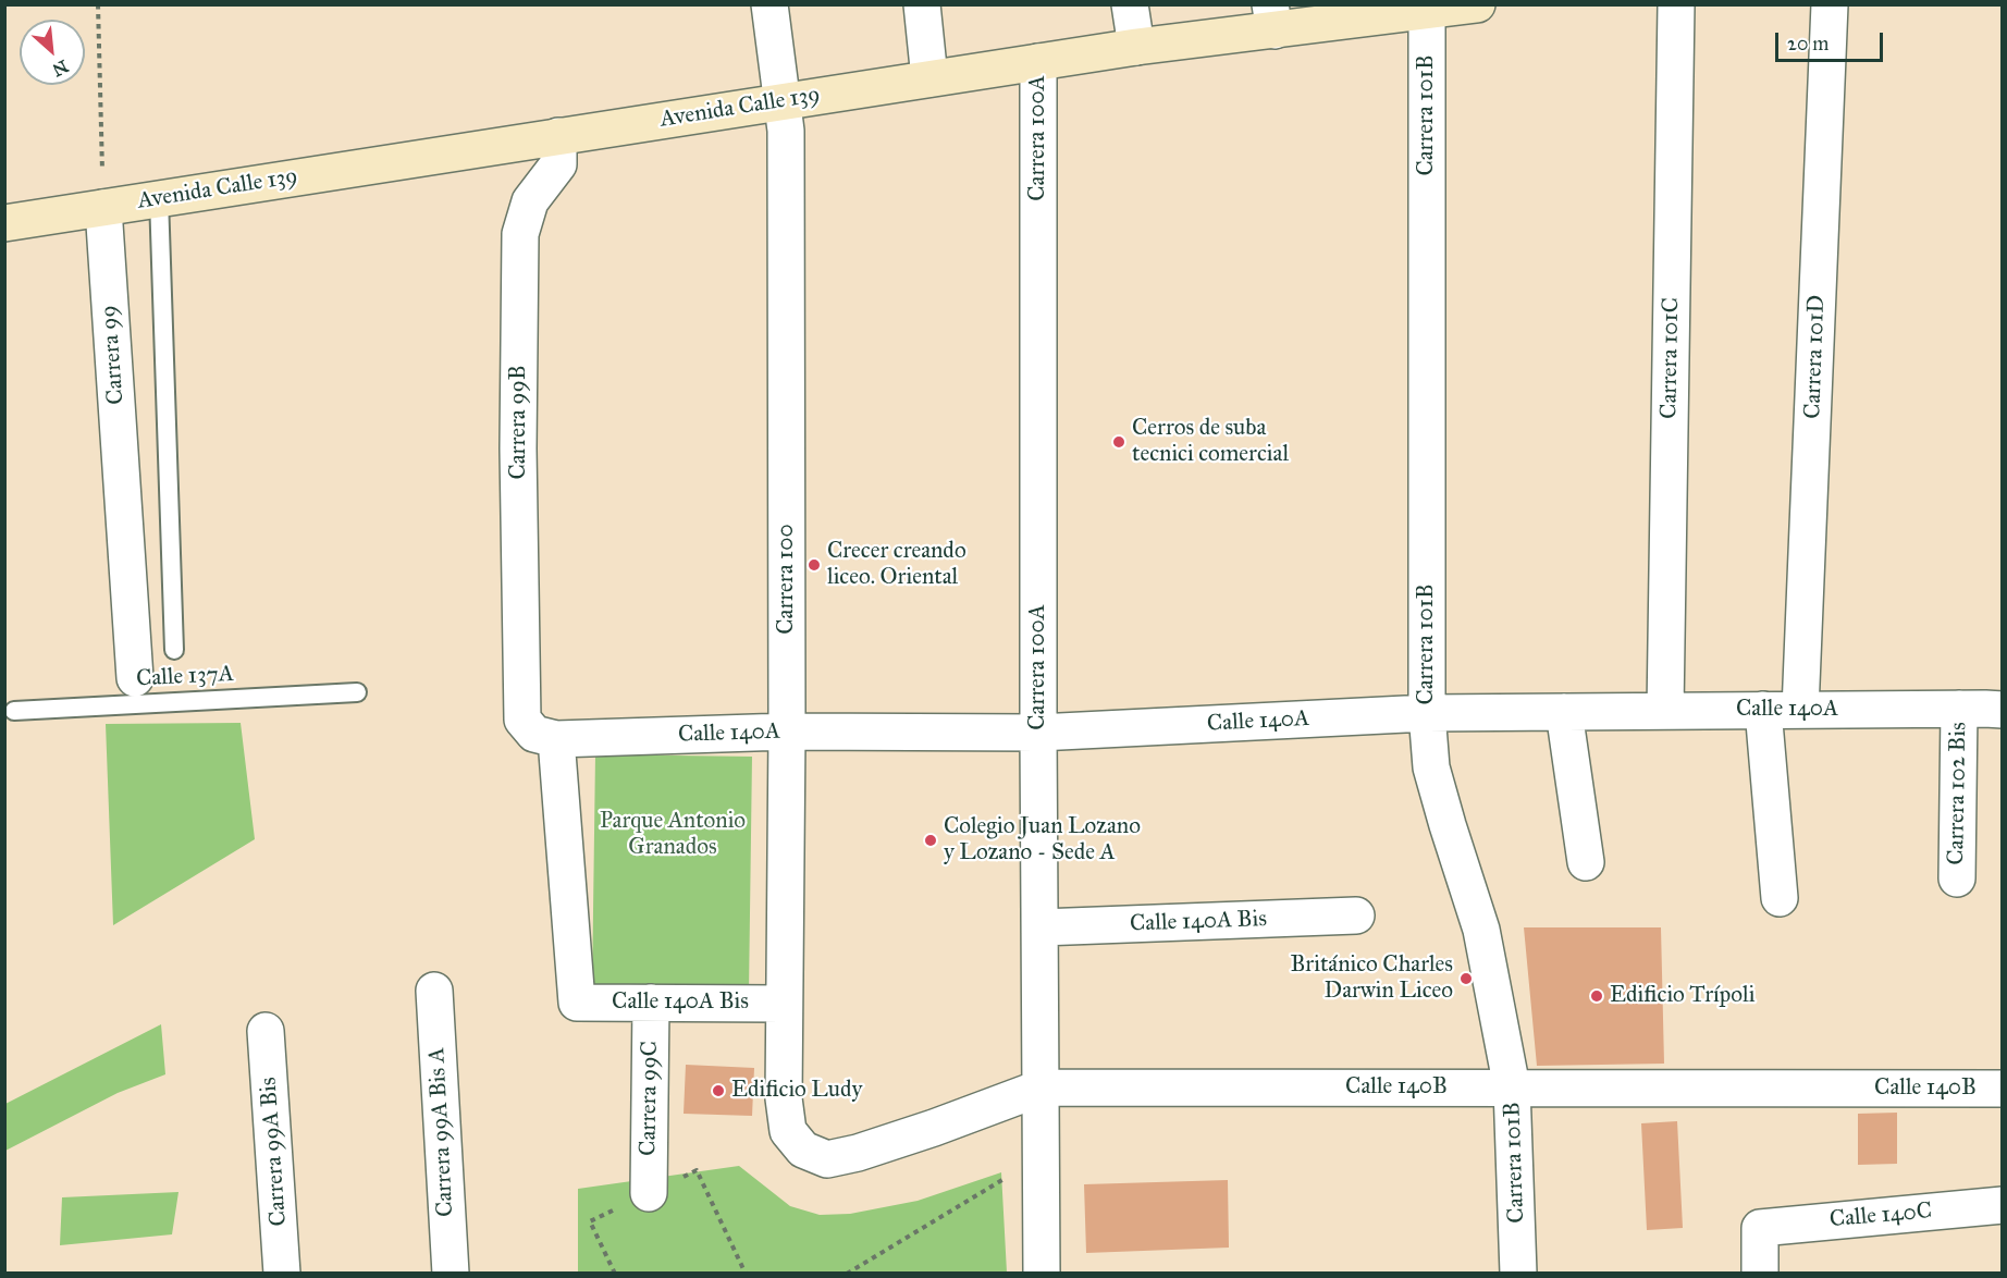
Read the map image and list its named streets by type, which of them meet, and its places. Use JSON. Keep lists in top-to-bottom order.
{
  "streets": {
    "main road": ["Avenida Calle 139"],
    "street": [
      "Carrera 101B",
      "Carrera 100A",
      "Carrera 99",
      "Carrera 101D",
      "Carrera 101C",
      "Carrera 99B",
      "Carrera 100",
      "Calle 140A",
      "Carrera 102 Bis",
      "Calle 140A Bis",
      "Calle 140B",
      "Carrera 99C",
      "Carrera 99A Bis A",
      "Carrera 99A Bis",
      "Calle 140C"
    ],
    "lane": ["Calle 137A"]
  },
  "crossings": [
    ["Avenida Calle 139", "Carrera 101B"],
    ["Avenida Calle 139", "Carrera 100A"],
    ["Avenida Calle 139", "Carrera 99"],
    ["Avenida Calle 139", "Carrera 99B"],
    ["Avenida Calle 139", "Carrera 100"],
    ["Carrera 101B", "Calle 140A"],
    ["Carrera 101B", "Calle 140B"],
    ["Carrera 100A", "Calle 140A"],
    ["Carrera 100A", "Calle 140A Bis"],
    ["Carrera 100A", "Calle 140B"],
    ["Carrera 99", "Calle 137A"],
    ["Carrera 101D", "Calle 140A"],
    ["Carrera 101C", "Calle 140A"],
    ["Carrera 99B", "Calle 140A"],
    ["Carrera 100", "Calle 140A"],
    ["Carrera 100", "Calle 140A Bis"],
    ["Carrera 100", "Calle 140B"],
    ["Calle 140A", "Carrera 102 Bis"],
    ["Calle 140A", "Calle 140A Bis"],
    ["Calle 140A Bis", "Carrera 99C"]
  ],
  "parks": ["Parque Antonio Granados"],
  "places": [
    "Cerros de suba tecnici comercial",
    "Crecer creando liceo. Oriental",
    "Colegio Juan Lozano y Lozano - Sede A",
    "Británico Charles Darwin Liceo",
    "Edificio Trípoli",
    "Edificio Ludy"
  ],
  "scale_bar": "20 m",
  "north": "bottom right"
}
